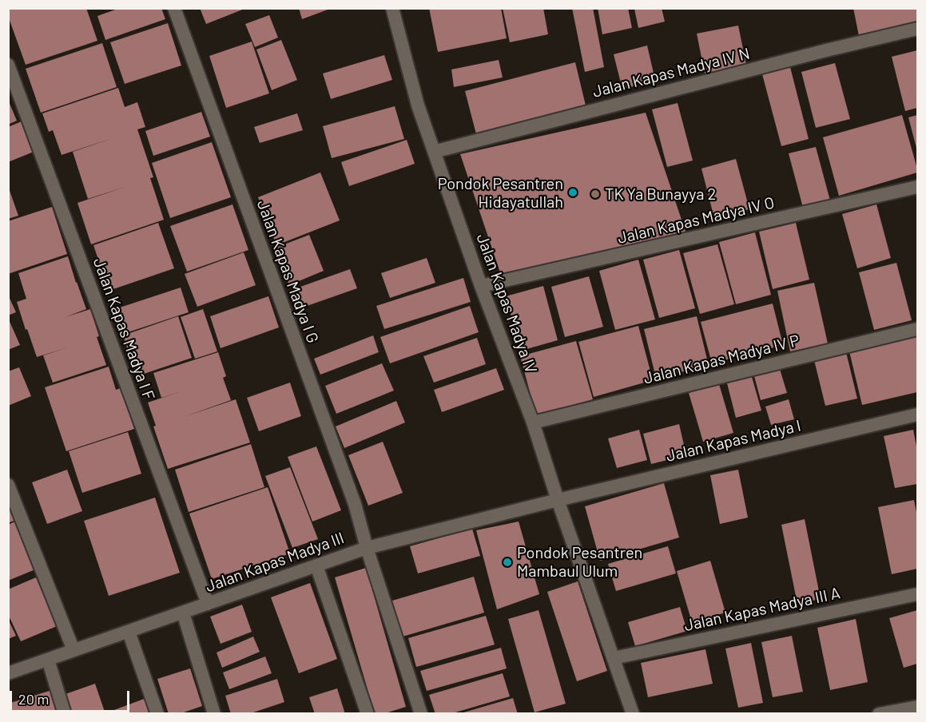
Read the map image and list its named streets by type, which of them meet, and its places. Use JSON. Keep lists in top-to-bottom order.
{
  "streets": {
    "street": [
      "Jalan Kapas Madya IV N",
      "Jalan Kapas Madya IV O",
      "Jalan Kapas Madya I G",
      "Jalan Kapas Madya IV",
      "Jalan Kapas Madya I F",
      "Jalan Kapas Madya IV P",
      "Jalan Kapas Madya I",
      "Jalan Kapas Madya III",
      "Jalan Kapas Madya III A"
    ]
  },
  "crossings": [
    ["Jalan Kapas Madya IV N", "Jalan Kapas Madya IV"],
    ["Jalan Kapas Madya IV O", "Jalan Kapas Madya IV"],
    ["Jalan Kapas Madya I G", "Jalan Kapas Madya III"],
    ["Jalan Kapas Madya IV", "Jalan Kapas Madya IV P"],
    ["Jalan Kapas Madya IV", "Jalan Kapas Madya I"],
    ["Jalan Kapas Madya IV", "Jalan Kapas Madya III"],
    ["Jalan Kapas Madya IV", "Jalan Kapas Madya III A"],
    ["Jalan Kapas Madya I F", "Jalan Kapas Madya III"],
    ["Jalan Kapas Madya I", "Jalan Kapas Madya III"]
  ],
  "places": ["Pondok Pesantren Hidayatullah", "TK Ya Bunayya 2", "Pondok Pesantren Mambaul Ulum"],
  "scale_bar": "20 m"
}
